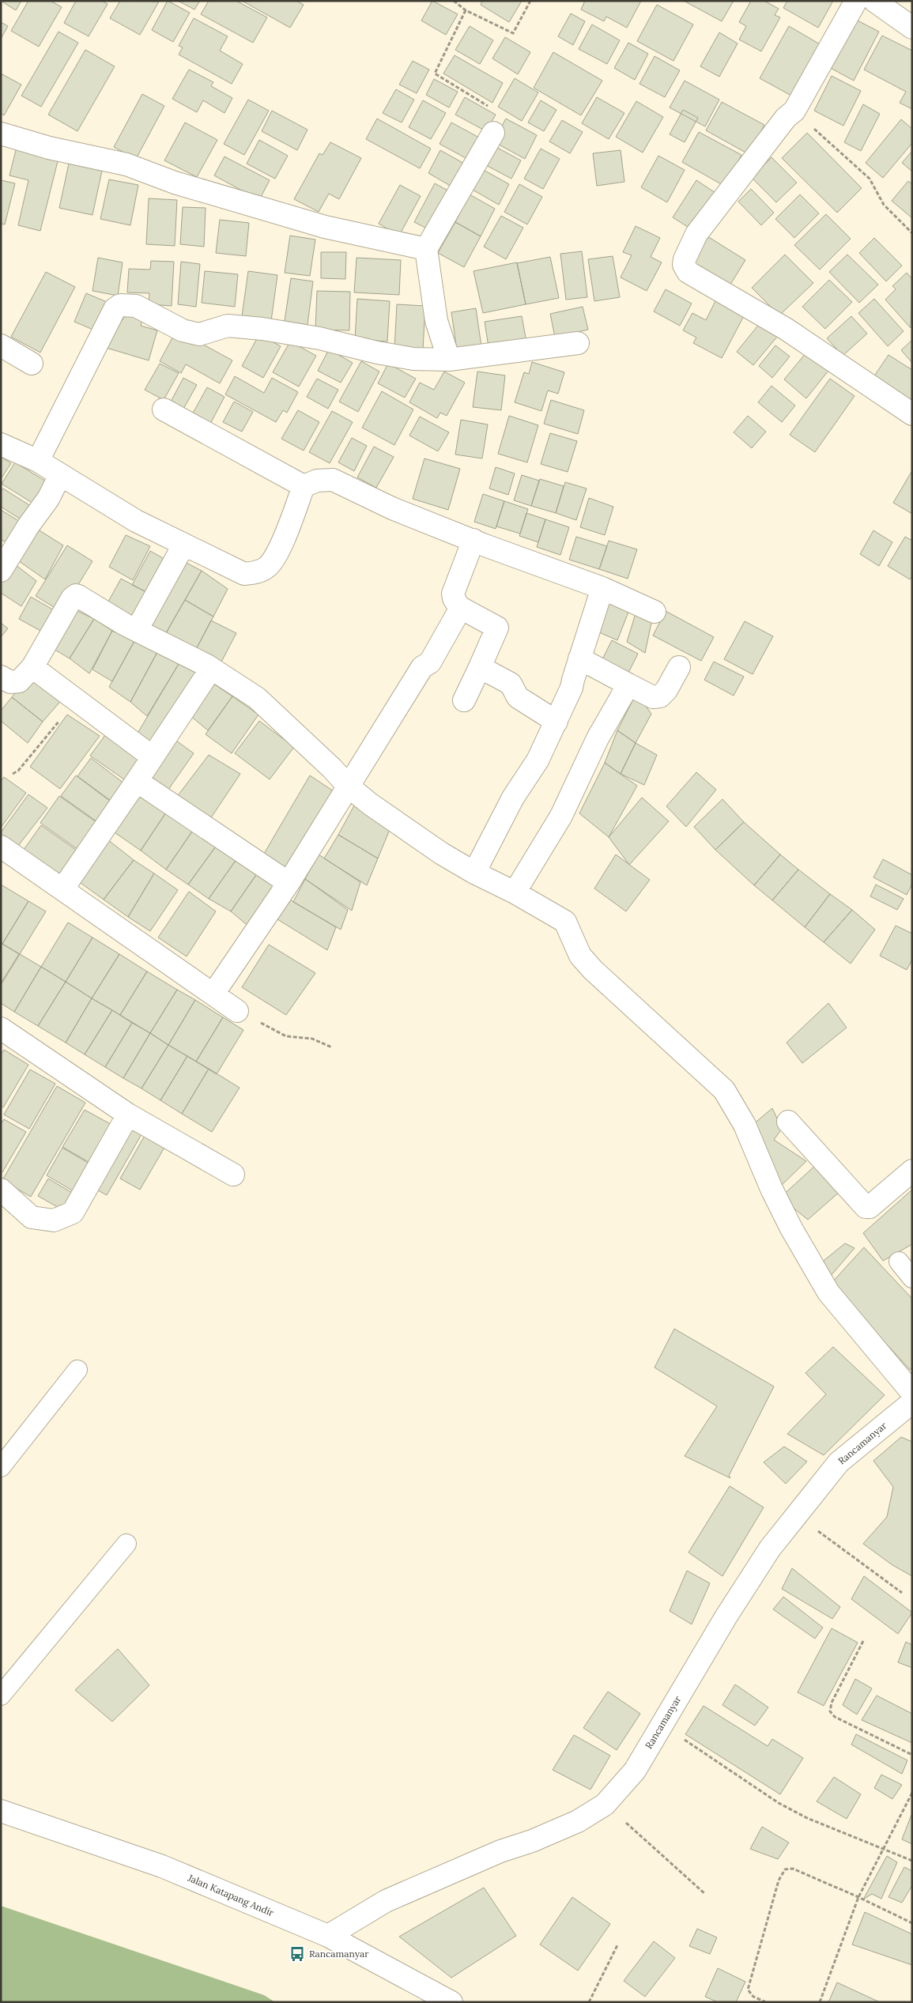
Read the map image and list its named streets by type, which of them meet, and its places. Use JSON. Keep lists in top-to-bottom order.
{
  "streets": {
    "street": ["Rancamanyar", "Jalan Katapang Andir"]
  },
  "crossings": [
    ["Rancamanyar", "Jalan Katapang Andir"]
  ],
  "places": {
    "bus stop": ["Rancamanyar"]
  }
}
